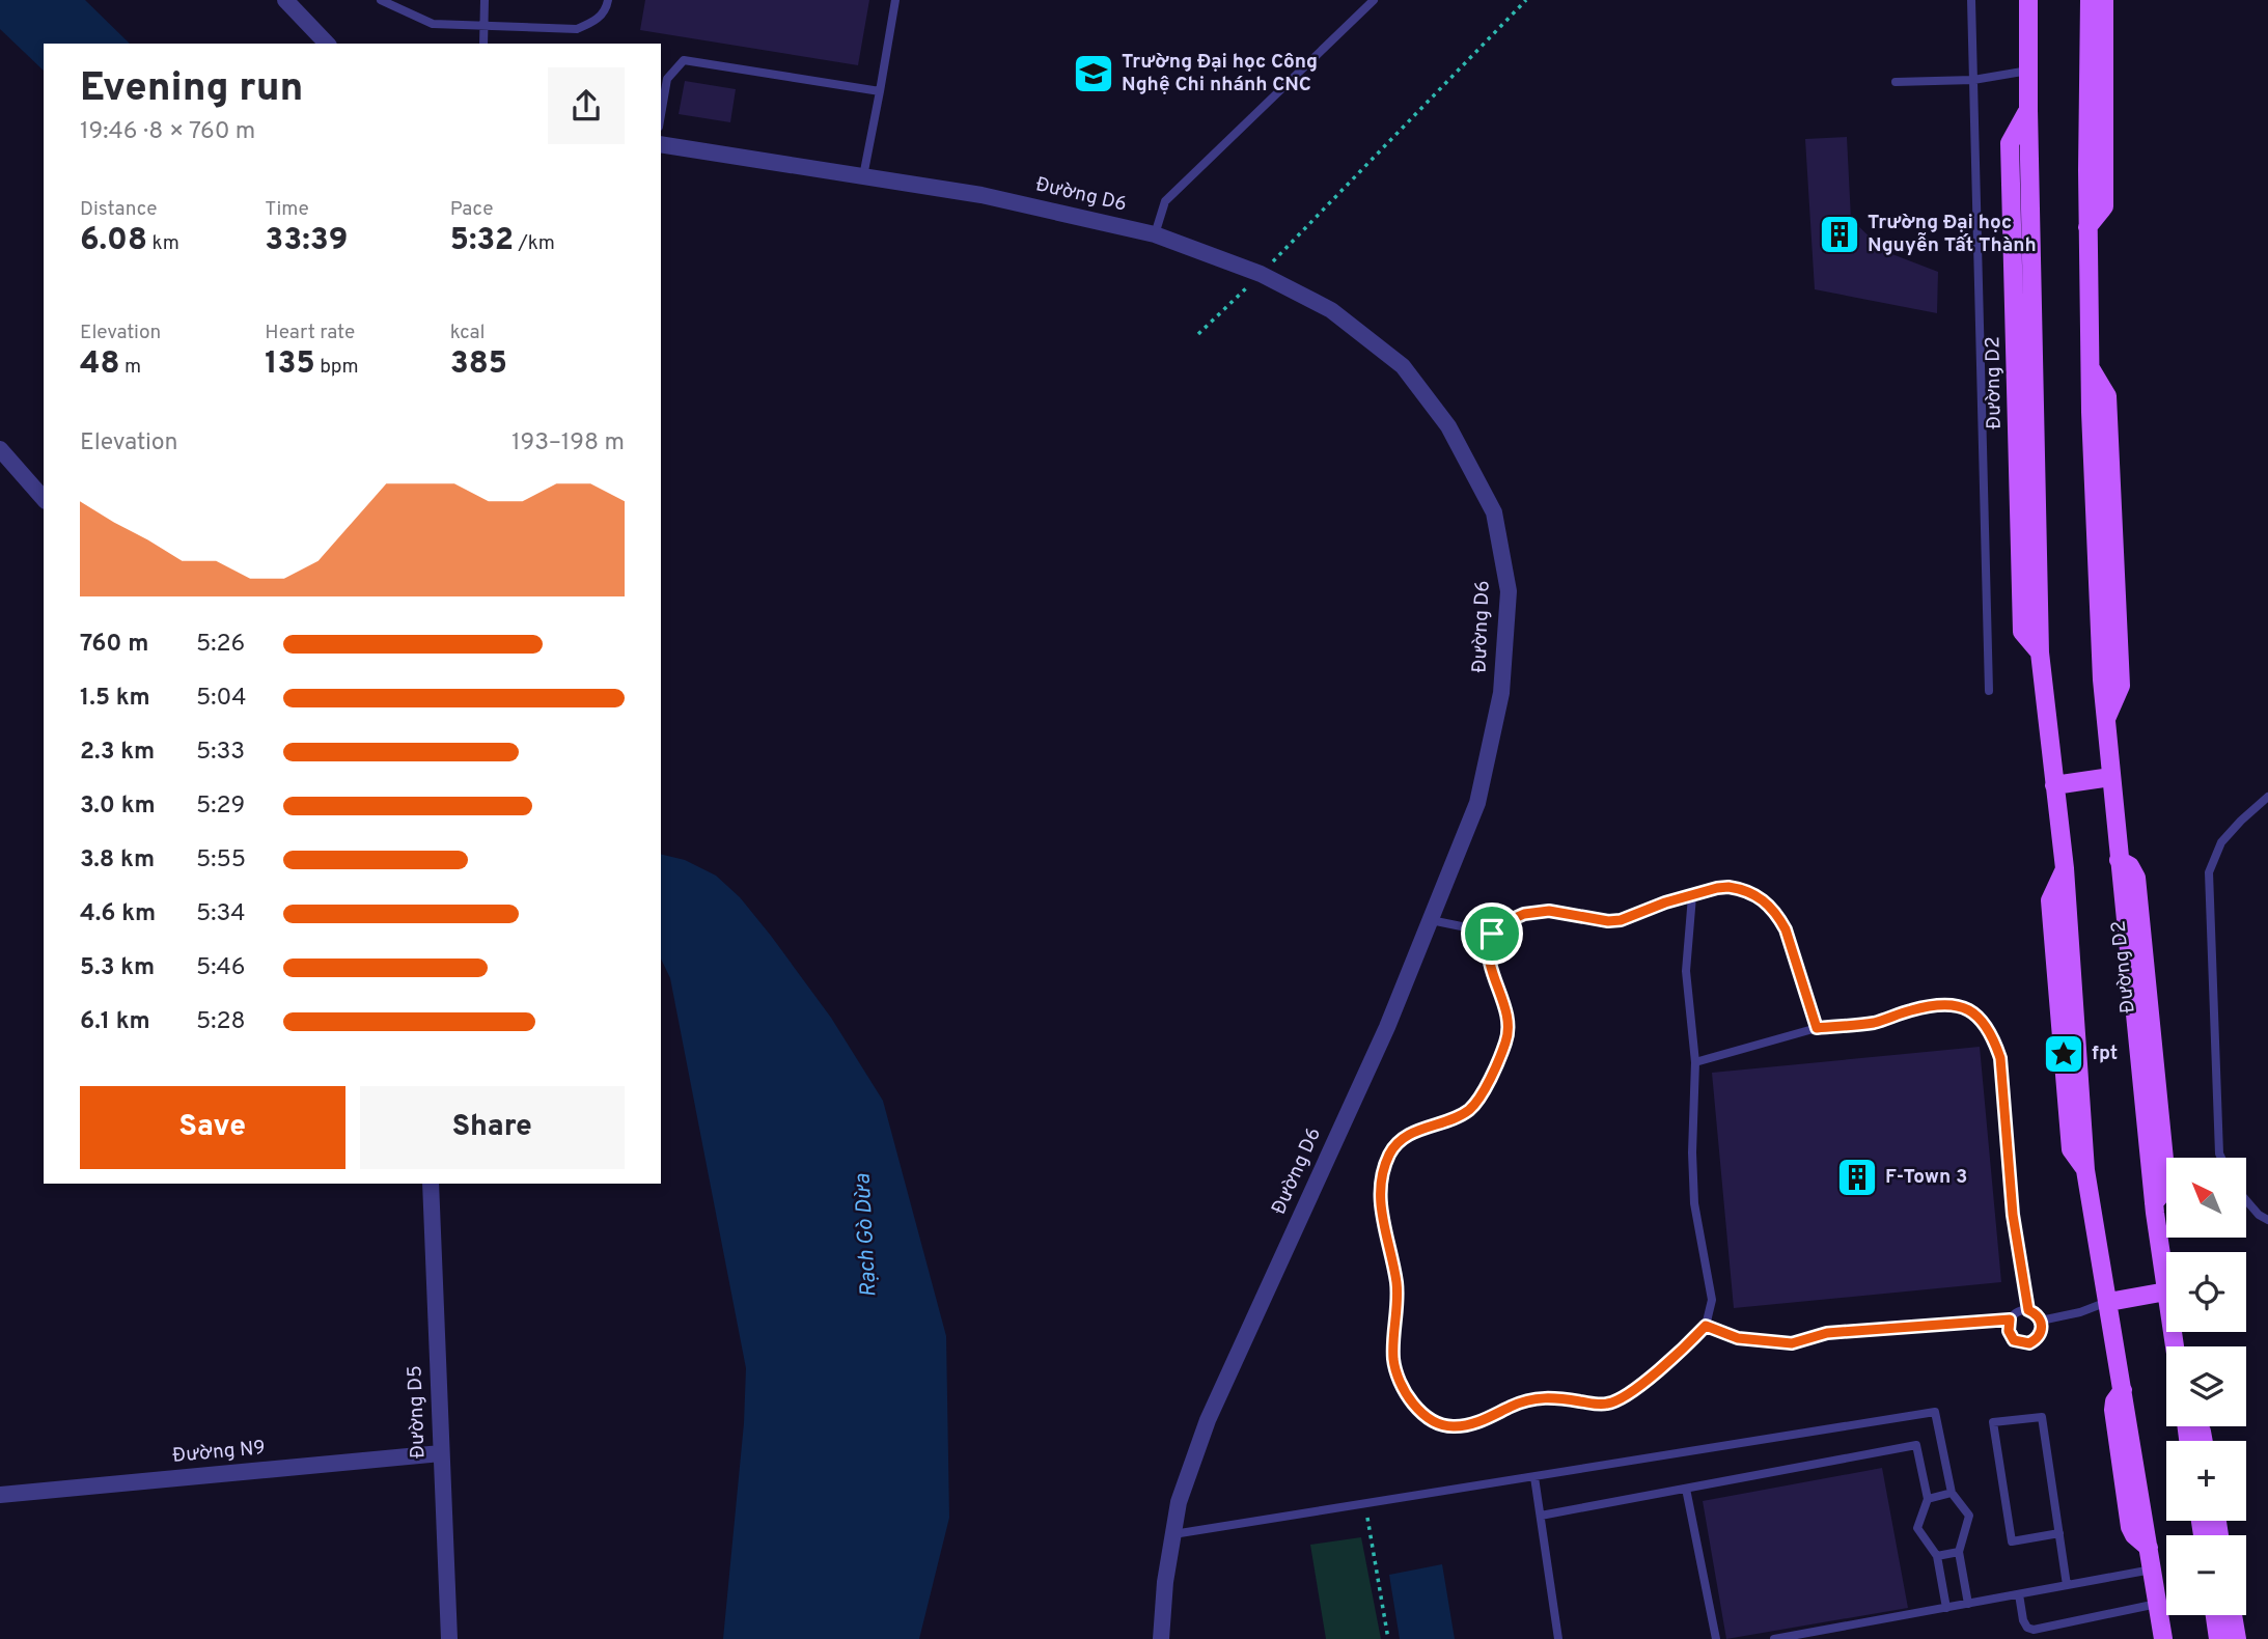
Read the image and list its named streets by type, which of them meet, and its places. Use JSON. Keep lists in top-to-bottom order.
{
  "streets": {
    "main road": ["Đường D2"],
    "street": ["Đường D6", "Đường D5", "Đường N9"]
  },
  "crossings": [
    ["Đường D5", "Đường N9"]
  ],
  "water": ["Rạch Gò Dừa"],
  "places": {
    "school or university": ["Trường Đại học Công Nghệ Chi nhánh CNC"],
    "building": ["Trường Đại học Nguyễn Tất Thành", "F-Town 3"],
    "place": ["fpt"]
  },
  "north": "top left",
  "page": {
    "heading": ["Evening run", "19:46 · 8 × 760 m"],
    "stats": [
      ["Distance", "6.08 km"],
      ["Time", "33:39"],
      ["Pace", "5:32 /km"],
      ["Elevation", "48 m"],
      ["Heart rate", "135 bpm"],
      ["kcal", "385"]
    ],
    "chart": ["Elevation", "193–198 m"],
    "list": [
      {
        "name": "760 m",
        "note": "5:26"
      },
      {
        "name": "1.5 km",
        "note": "5:04"
      },
      {
        "name": "2.3 km",
        "note": "5:33"
      },
      {
        "name": "3.0 km",
        "note": "5:29"
      },
      {
        "name": "3.8 km",
        "note": "5:55"
      },
      {
        "name": "4.6 km",
        "note": "5:34"
      },
      {
        "name": "5.3 km",
        "note": "5:46"
      },
      {
        "name": "6.1 km",
        "note": "5:28"
      }
    ],
    "buttons": ["Save", "Share"],
    "map_buttons": ["+", "−"]
  }
}
